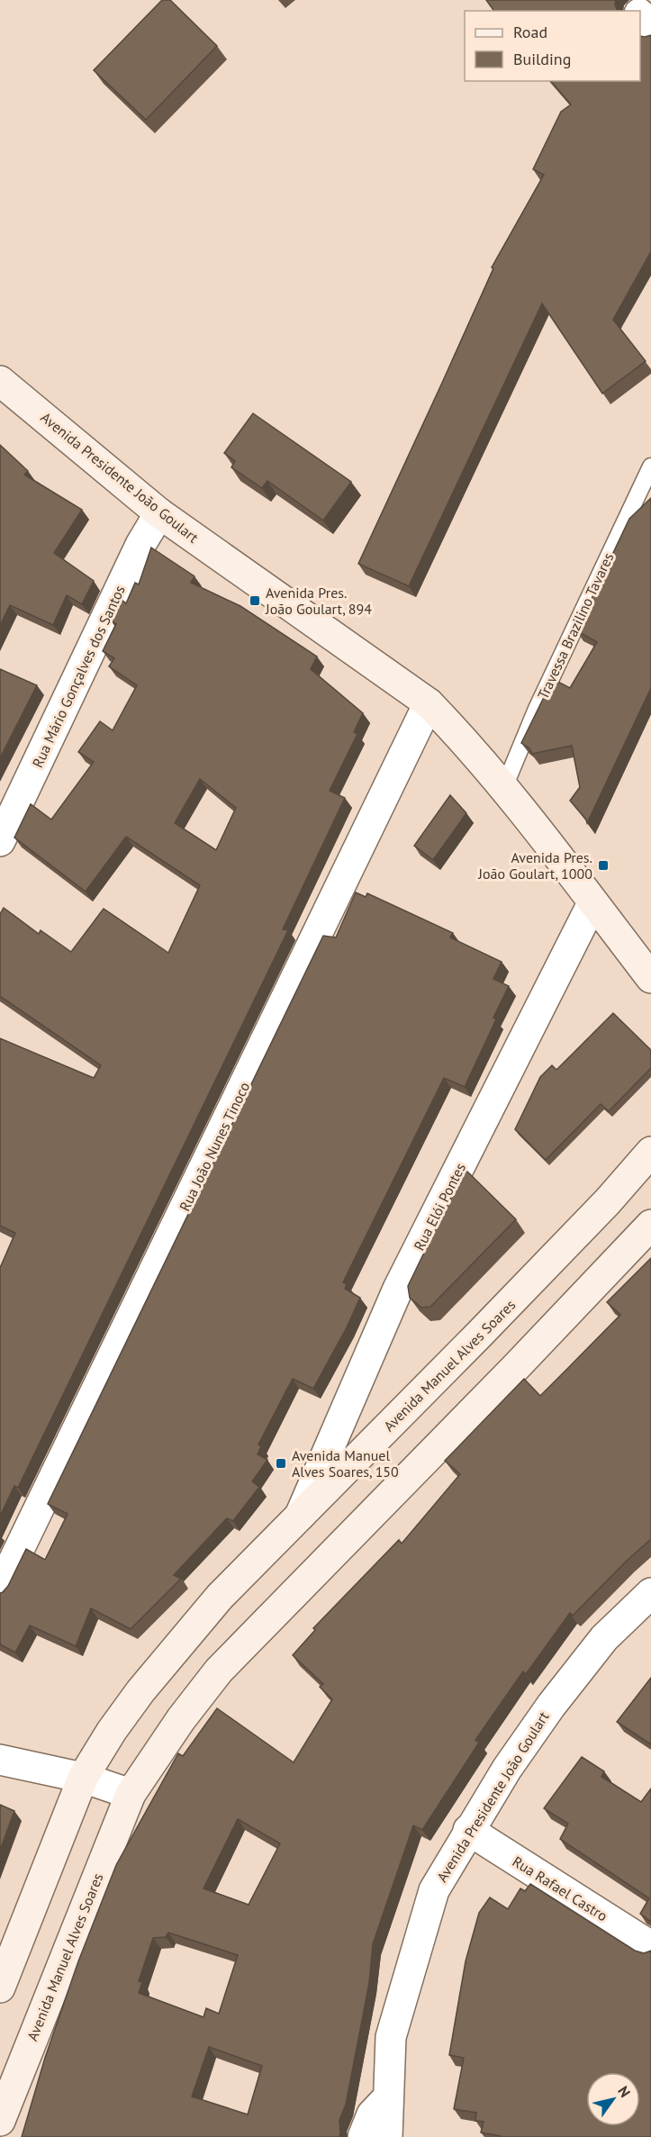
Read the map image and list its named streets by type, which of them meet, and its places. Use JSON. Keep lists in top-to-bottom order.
{
  "streets": {
    "main road": ["Avenida Presidente João Goulart", "Avenida Manuel Alves Soares"],
    "street": [
      "Rua Mário Gonçalves dos Santos",
      "Rua João Nunes Tinoco",
      "Rua Elói Pontes",
      "Rua Rafael Castro"
    ],
    "lane": ["Travessa Brazilino Tavares"]
  },
  "crossings": [
    ["Avenida Presidente João Goulart", "Travessa Brazilino Tavares"],
    ["Avenida Presidente João Goulart", "Rua Mário Gonçalves dos Santos"],
    ["Avenida Presidente João Goulart", "Rua João Nunes Tinoco"],
    ["Avenida Presidente João Goulart", "Rua Elói Pontes"],
    ["Avenida Presidente João Goulart", "Rua Rafael Castro"],
    ["Rua Elói Pontes", "Avenida Manuel Alves Soares"]
  ],
  "places": {
    "transit": ["Avenida Pres. João Goulart, 894", "Avenida Pres. João Goulart, 1000", "Avenida Manuel Alves Soares, 150"]
  },
  "legend": ["Road", "Building"],
  "north": "top right"
}
